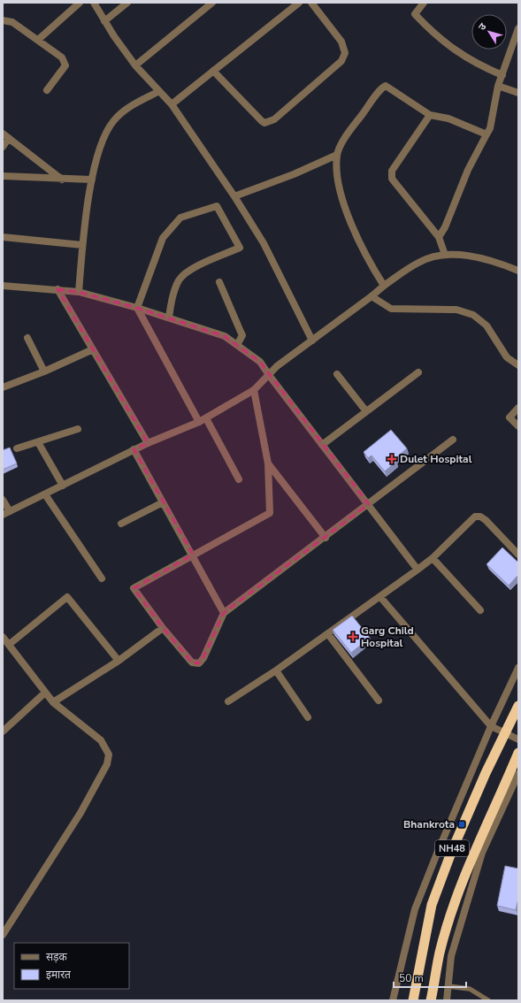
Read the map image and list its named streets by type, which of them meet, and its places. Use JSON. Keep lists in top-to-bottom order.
{
  "streets": {
    "highway": ["NH48"]
  },
  "places": {
    "health": ["Dulet Hospital", "Garg Child Hospital"],
    "transit": ["Bhankrota"]
  },
  "legend": ["सड़क", "इमारत"],
  "scale_bar": "50 m",
  "north": "top left"
}
